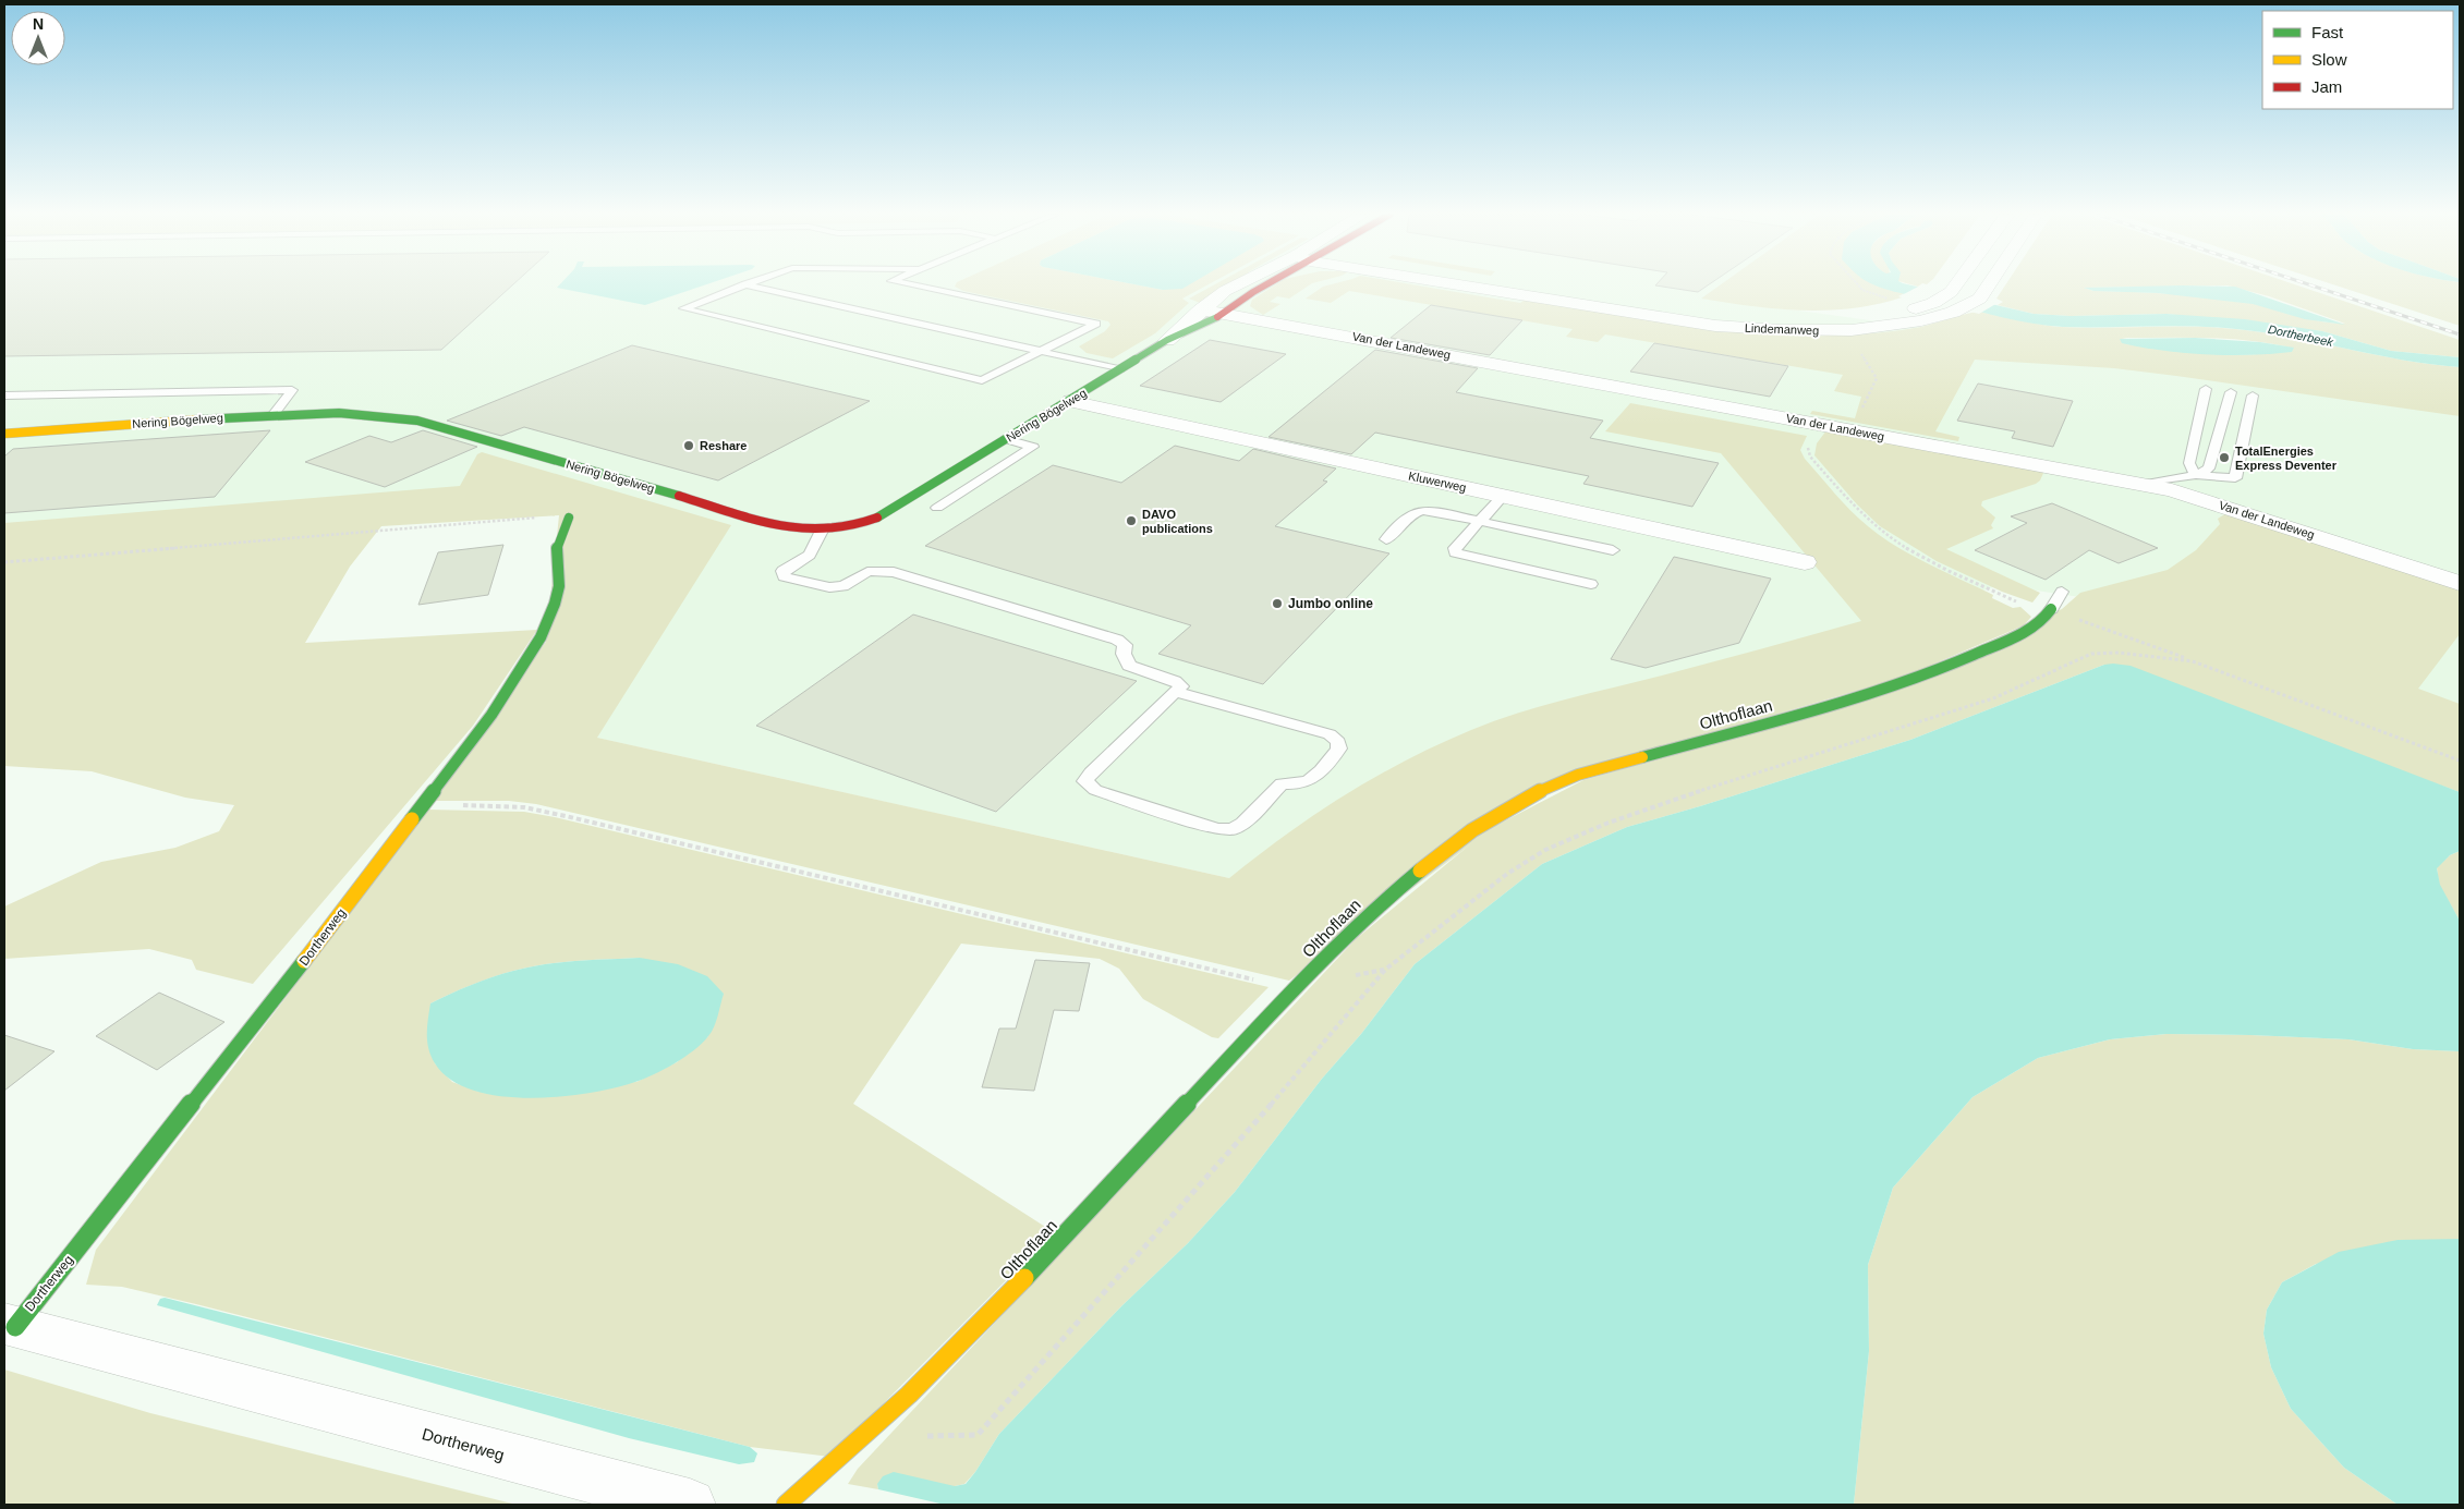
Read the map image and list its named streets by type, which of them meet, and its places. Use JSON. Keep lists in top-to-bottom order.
{
  "streets": {
    "street": [
      "Lindemanweg",
      "Van der Landeweg",
      "Nering Bögelweg",
      "Kluwerweg",
      "Olthoflaan",
      "Dortherweg"
    ]
  },
  "crossings": [
    ["Van der Landeweg", "Nering Bögelweg"],
    ["Nering Bögelweg", "Kluwerweg"]
  ],
  "water": ["Dortherbeek"],
  "places": [
    "Reshare",
    "TotalEnergies Express Deventer",
    "DAVO publications",
    "Jumbo online"
  ],
  "legend": ["Fast", "Slow", "Jam"],
  "north": "top"
}
